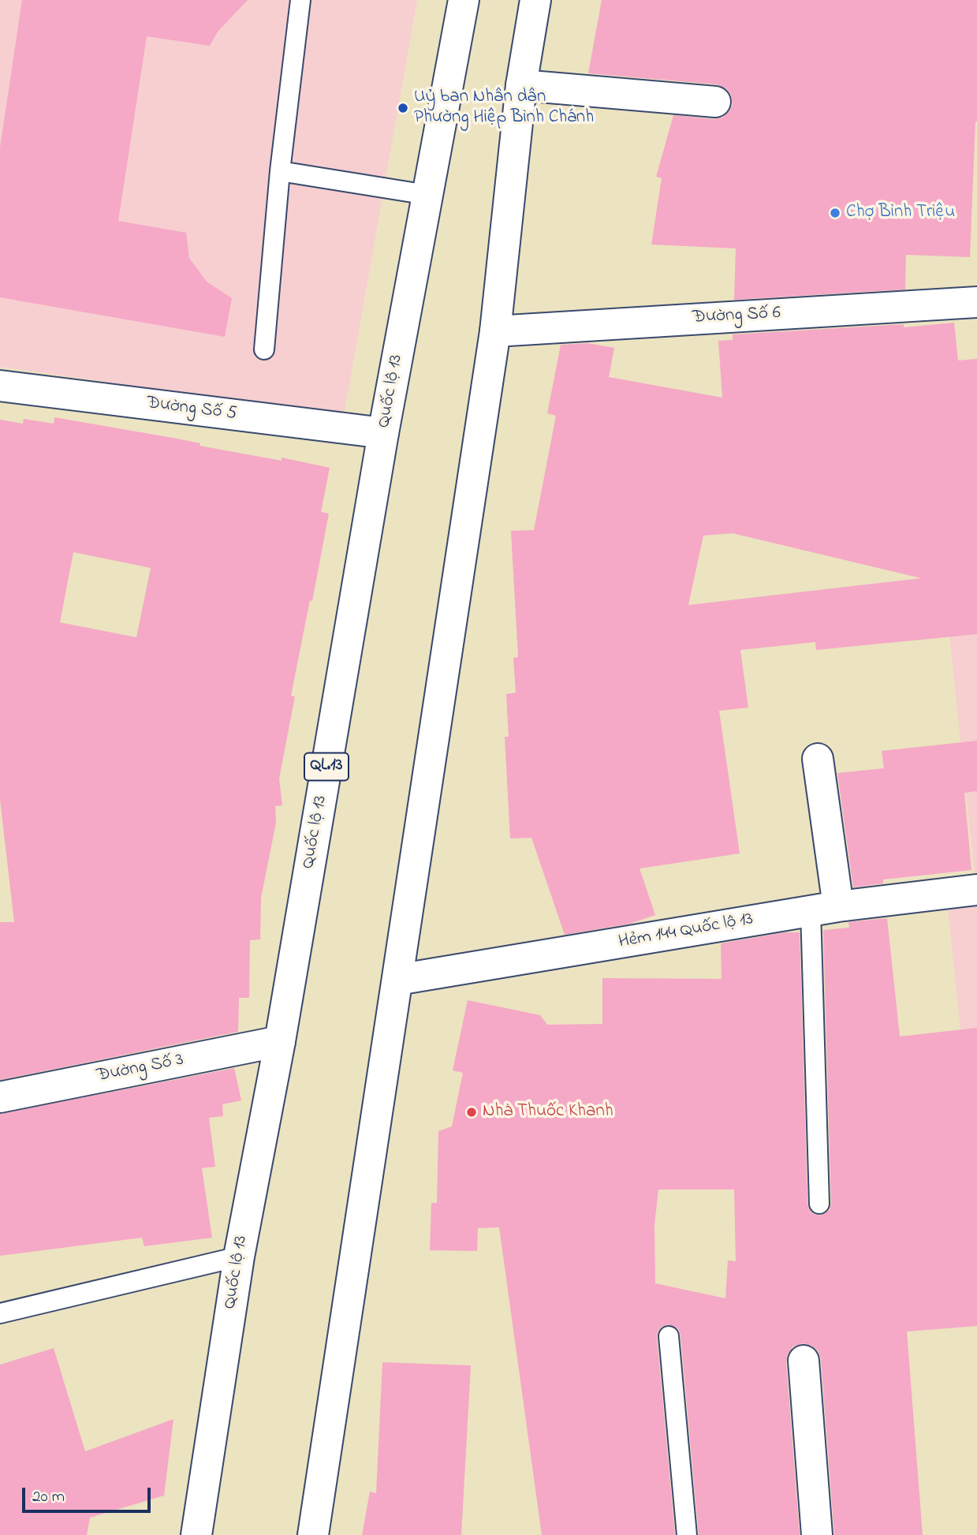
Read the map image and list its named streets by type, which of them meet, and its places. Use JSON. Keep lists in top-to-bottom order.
{
  "streets": {
    "main road": [
      "Đường Số 6",
      "Quốc lộ 13",
      "Đường Số 5",
      "QL.13",
      "Hẻm 144 Quốc lộ 13",
      "Đường Số 3"
    ]
  },
  "crossings": [
    ["Quốc lộ 13", "Đường Số 5"],
    ["Quốc lộ 13", "Đường Số 3"]
  ],
  "places": ["Uỷ ban Nhân dân Phường Hiệp Bình Chánh", "Chợ Bình Triệu", "Nhà Thuốc Khanh"],
  "scale_bar": "20 m"
}
